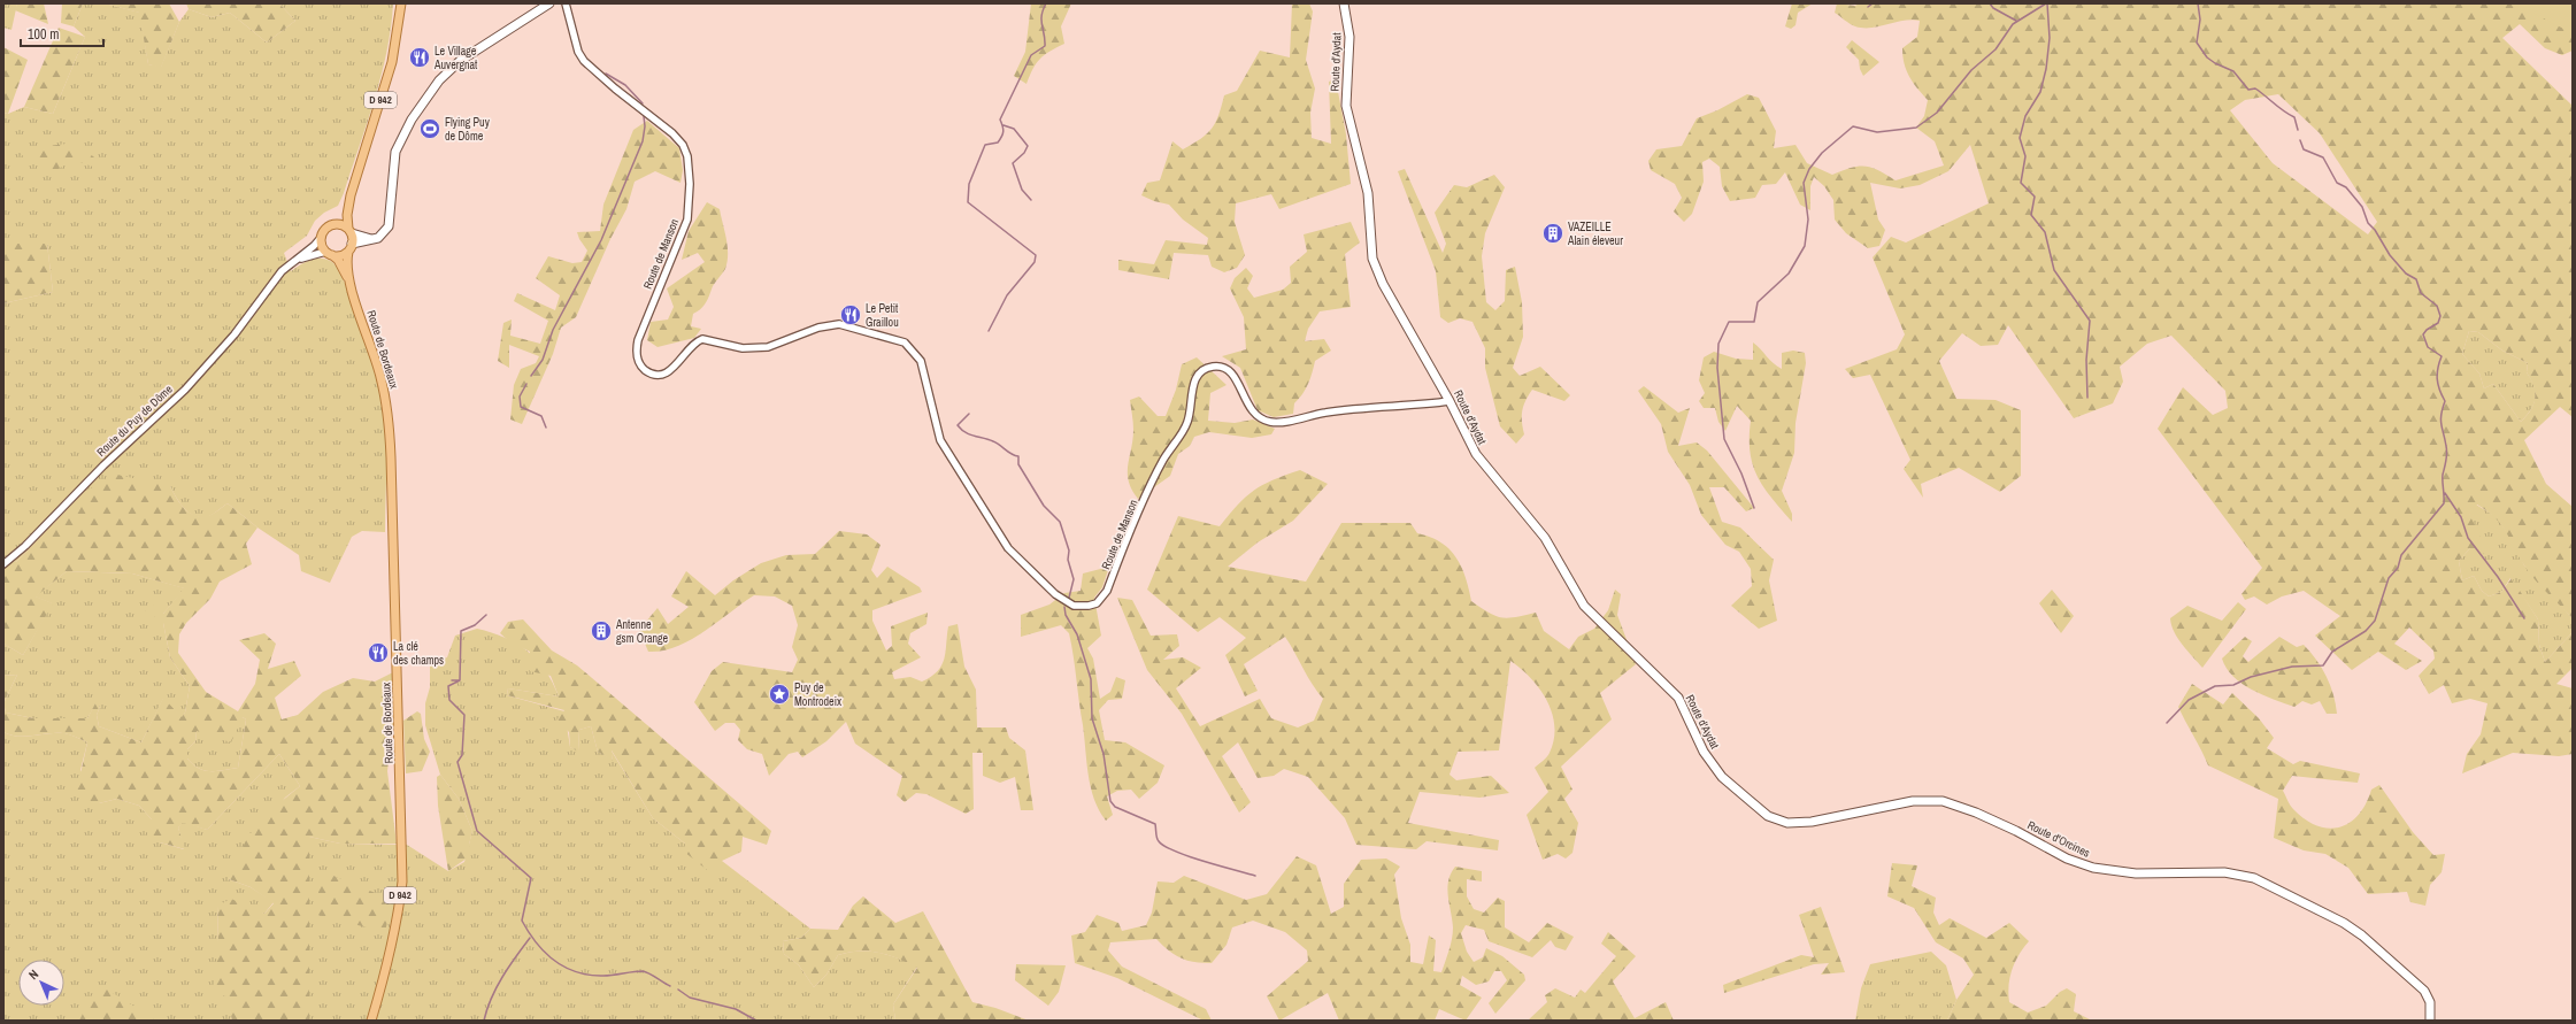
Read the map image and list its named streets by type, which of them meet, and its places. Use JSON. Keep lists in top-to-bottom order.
{
  "streets": {
    "main road": [
      "Route d'Aydat",
      "D 942",
      "Route de Bordeaux",
      "Route d'Orcines"
    ],
    "street": ["Route de Manson", "Route du Puy de Dôme"]
  },
  "crossings": [
    ["Route d'Aydat", "Route de Manson"],
    ["Route d'Aydat", "Route d'Orcines"],
    ["D 942", "Route de Bordeaux"],
    ["D 942", "Route du Puy de Dôme"],
    ["Route de Bordeaux", "Route du Puy de Dôme"]
  ],
  "places": {
    "restaurant": ["Le Village Auvergnat", "Le Petit Graillou", "La clé des champs"],
    "sports": ["Flying Puy de Dôme"],
    "building": ["VAZEILLE Alain éleveur", "Antenne gsm Orange"],
    "place": ["Puy de Montrodeix"]
  },
  "scale_bar": "100 m",
  "north": "top left"
}
